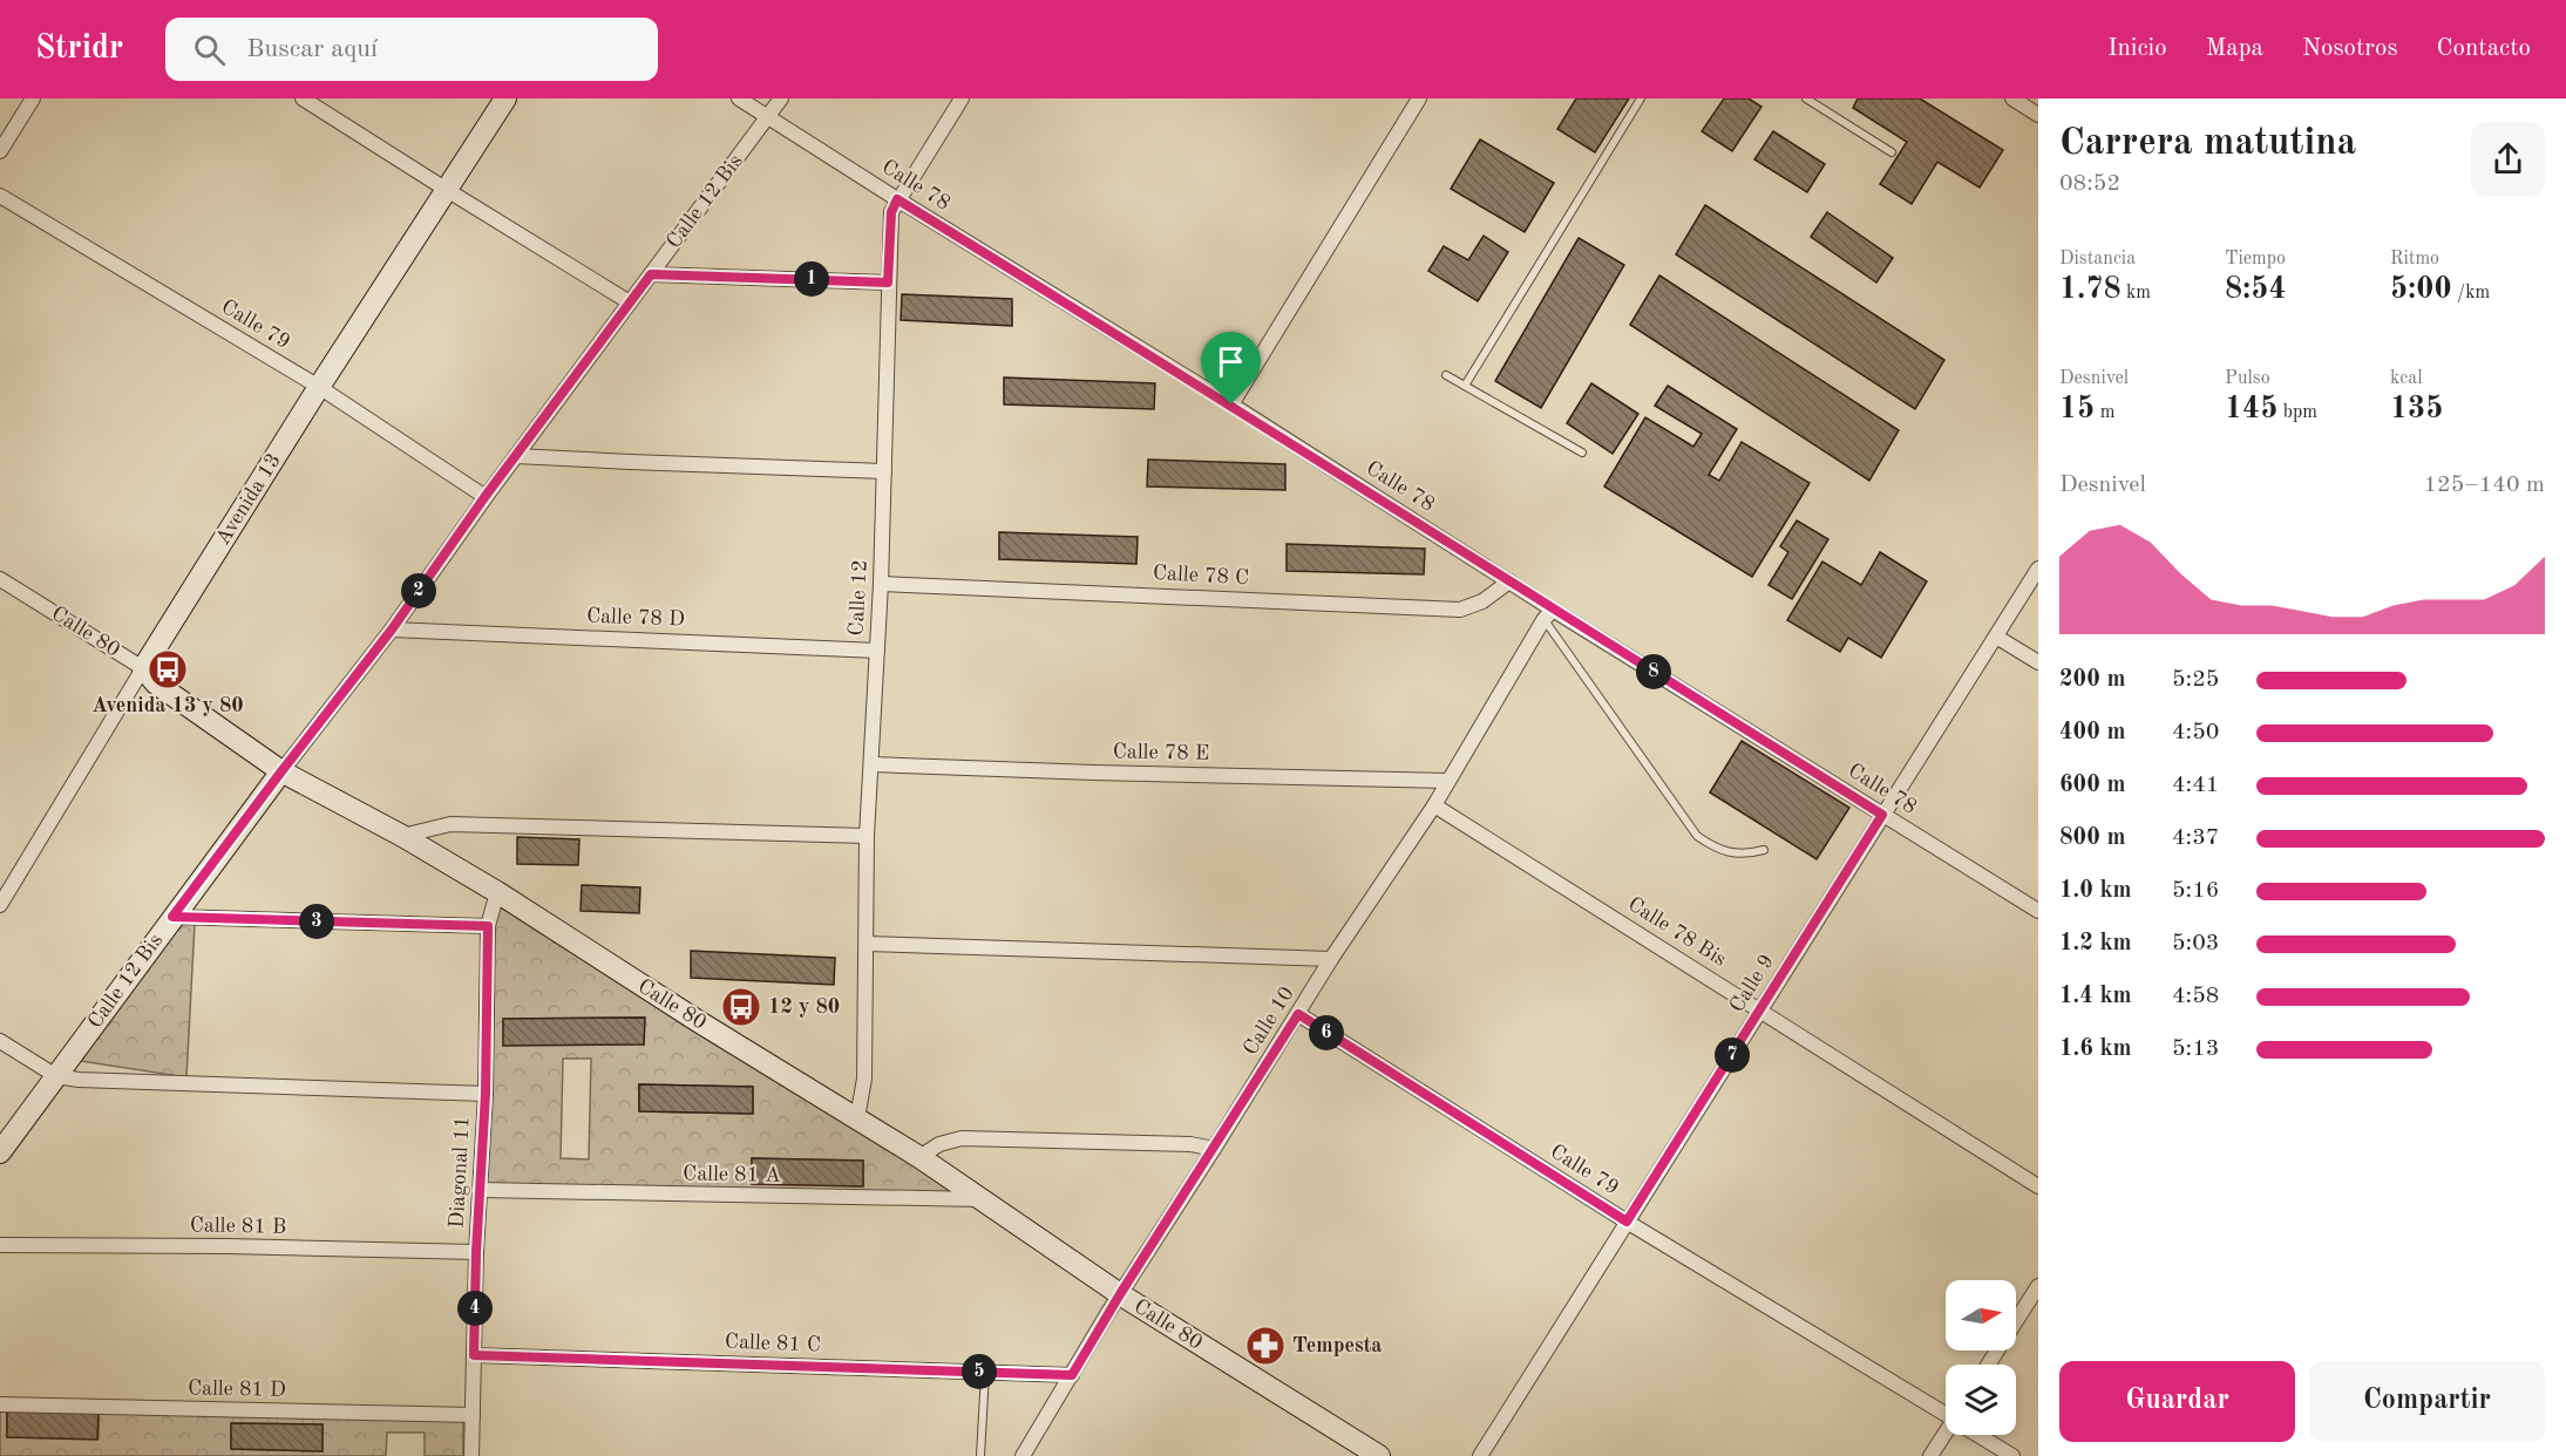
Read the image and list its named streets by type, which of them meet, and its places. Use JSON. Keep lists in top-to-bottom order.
{
  "streets": {
    "street": [
      "Calle 78",
      "Calle 12 Bis",
      "Calle 79",
      "Avenida 13",
      "Calle 78 C",
      "Calle 12",
      "Calle 78 D",
      "Calle 80",
      "Calle 78 E",
      "Calle 78 Bis",
      "Calle 9",
      "Calle 10",
      "Diagonal 11",
      "Calle 81 A",
      "Calle 81 B",
      "Calle 81 C",
      "Calle 81 D"
    ]
  },
  "crossings": [
    ["Calle 78", "Calle 12 Bis"],
    ["Calle 78", "Calle 78 C"],
    ["Calle 78", "Calle 12"],
    ["Calle 78", "Calle 9"],
    ["Calle 78", "Calle 10"],
    ["Calle 12 Bis", "Calle 79"],
    ["Calle 12 Bis", "Calle 78 D"],
    ["Calle 12 Bis", "Calle 80"],
    ["Calle 79", "Avenida 13"],
    ["Calle 79", "Calle 9"],
    ["Calle 79", "Calle 10"],
    ["Avenida 13", "Calle 80"],
    ["Calle 78 C", "Calle 12"],
    ["Calle 12", "Calle 78 D"],
    ["Calle 12", "Calle 80"],
    ["Calle 12", "Calle 78 E"],
    ["Calle 80", "Calle 10"],
    ["Calle 80", "Diagonal 11"],
    ["Calle 80", "Calle 81 A"],
    ["Calle 78 E", "Calle 10"],
    ["Calle 78 Bis", "Calle 9"],
    ["Calle 78 Bis", "Calle 10"],
    ["Calle 10", "Calle 81 C"],
    ["Diagonal 11", "Calle 81 A"],
    ["Diagonal 11", "Calle 81 B"],
    ["Diagonal 11", "Calle 81 C"],
    ["Diagonal 11", "Calle 81 D"]
  ],
  "places": {
    "bus stop": ["Avenida 13 y 80", "12 y 80"],
    "pharmacy": ["Tempesta"]
  },
  "north": "right",
  "page": {
    "header": "Stridr",
    "search": "Buscar aquí",
    "nav": [
      "Inicio",
      "Mapa",
      "Nosotros",
      "Contacto"
    ],
    "heading": ["Carrera matutina", "08:52"],
    "stats": [
      ["Distancia", "1.78 km"],
      ["Tiempo", "8:54"],
      ["Ritmo", "5:00 /km"],
      ["Desnivel", "15 m"],
      ["Pulso", "145 bpm"],
      ["kcal", "135"]
    ],
    "pins": [
      "1",
      "2",
      "8",
      "3",
      "6",
      "7",
      "4",
      "5"
    ],
    "chart": ["Desnivel", "125–140 m"],
    "list": [
      {
        "name": "200 m",
        "note": "5:25"
      },
      {
        "name": "400 m",
        "note": "4:50"
      },
      {
        "name": "600 m",
        "note": "4:41"
      },
      {
        "name": "800 m",
        "note": "4:37"
      },
      {
        "name": "1.0 km",
        "note": "5:16"
      },
      {
        "name": "1.2 km",
        "note": "5:03"
      },
      {
        "name": "1.4 km",
        "note": "4:58"
      },
      {
        "name": "1.6 km",
        "note": "5:13"
      }
    ],
    "buttons": ["Guardar", "Compartir"]
  }
}
